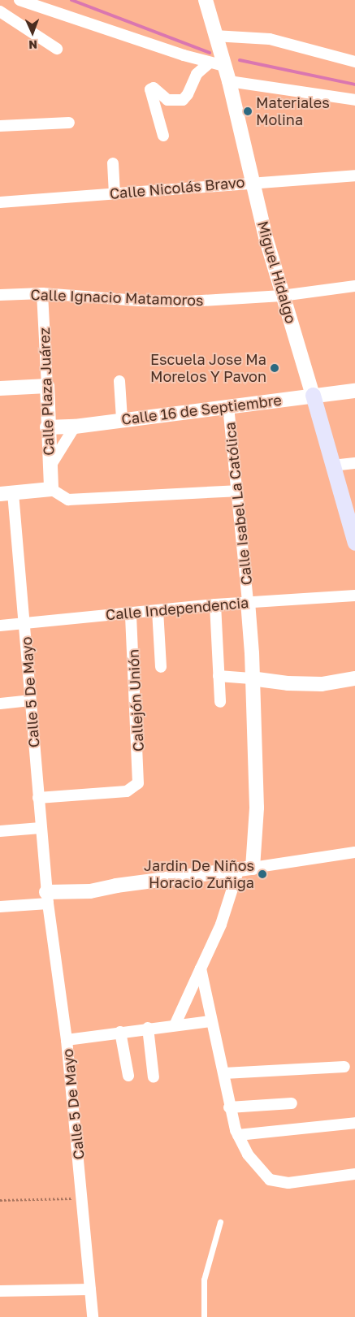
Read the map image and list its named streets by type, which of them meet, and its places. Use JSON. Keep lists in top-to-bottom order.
{
  "streets": {
    "main road": ["Miguel Hidalgo"],
    "street": [
      "Calle Nicolás Bravo",
      "Calle Ignacio Matamoros",
      "Calle Plaza Juárez",
      "Calle 16 de Septiembre",
      "Calle Isabel La Católica",
      "Calle Independencia",
      "Calle 5 De Mayo",
      "Callejón Unión"
    ]
  },
  "crossings": [
    ["Calle Nicolás Bravo", "Miguel Hidalgo"],
    ["Miguel Hidalgo", "Calle Ignacio Matamoros"],
    ["Miguel Hidalgo", "Calle 16 de Septiembre"],
    ["Calle Ignacio Matamoros", "Calle Plaza Juárez"],
    ["Calle Plaza Juárez", "Calle 16 de Septiembre"],
    ["Calle 16 de Septiembre", "Calle Isabel La Católica"],
    ["Calle Isabel La Católica", "Calle Independencia"],
    ["Calle Independencia", "Calle 5 De Mayo"],
    ["Calle Independencia", "Callejón Unión"],
    ["Calle 5 De Mayo", "Callejón Unión"]
  ],
  "places": ["Materiales Molina", "Escuela Jose Ma Morelos Y Pavon", "Jardin De Niños Horacio Zuñiga"],
  "north": "bottom"
}
